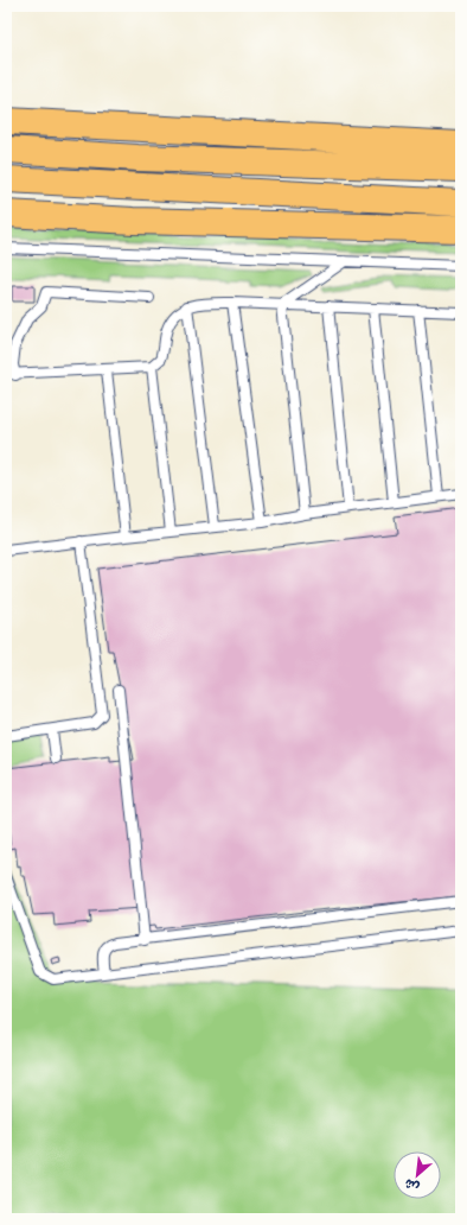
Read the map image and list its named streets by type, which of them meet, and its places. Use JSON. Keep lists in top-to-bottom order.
{
  "north": "bottom left"
}
